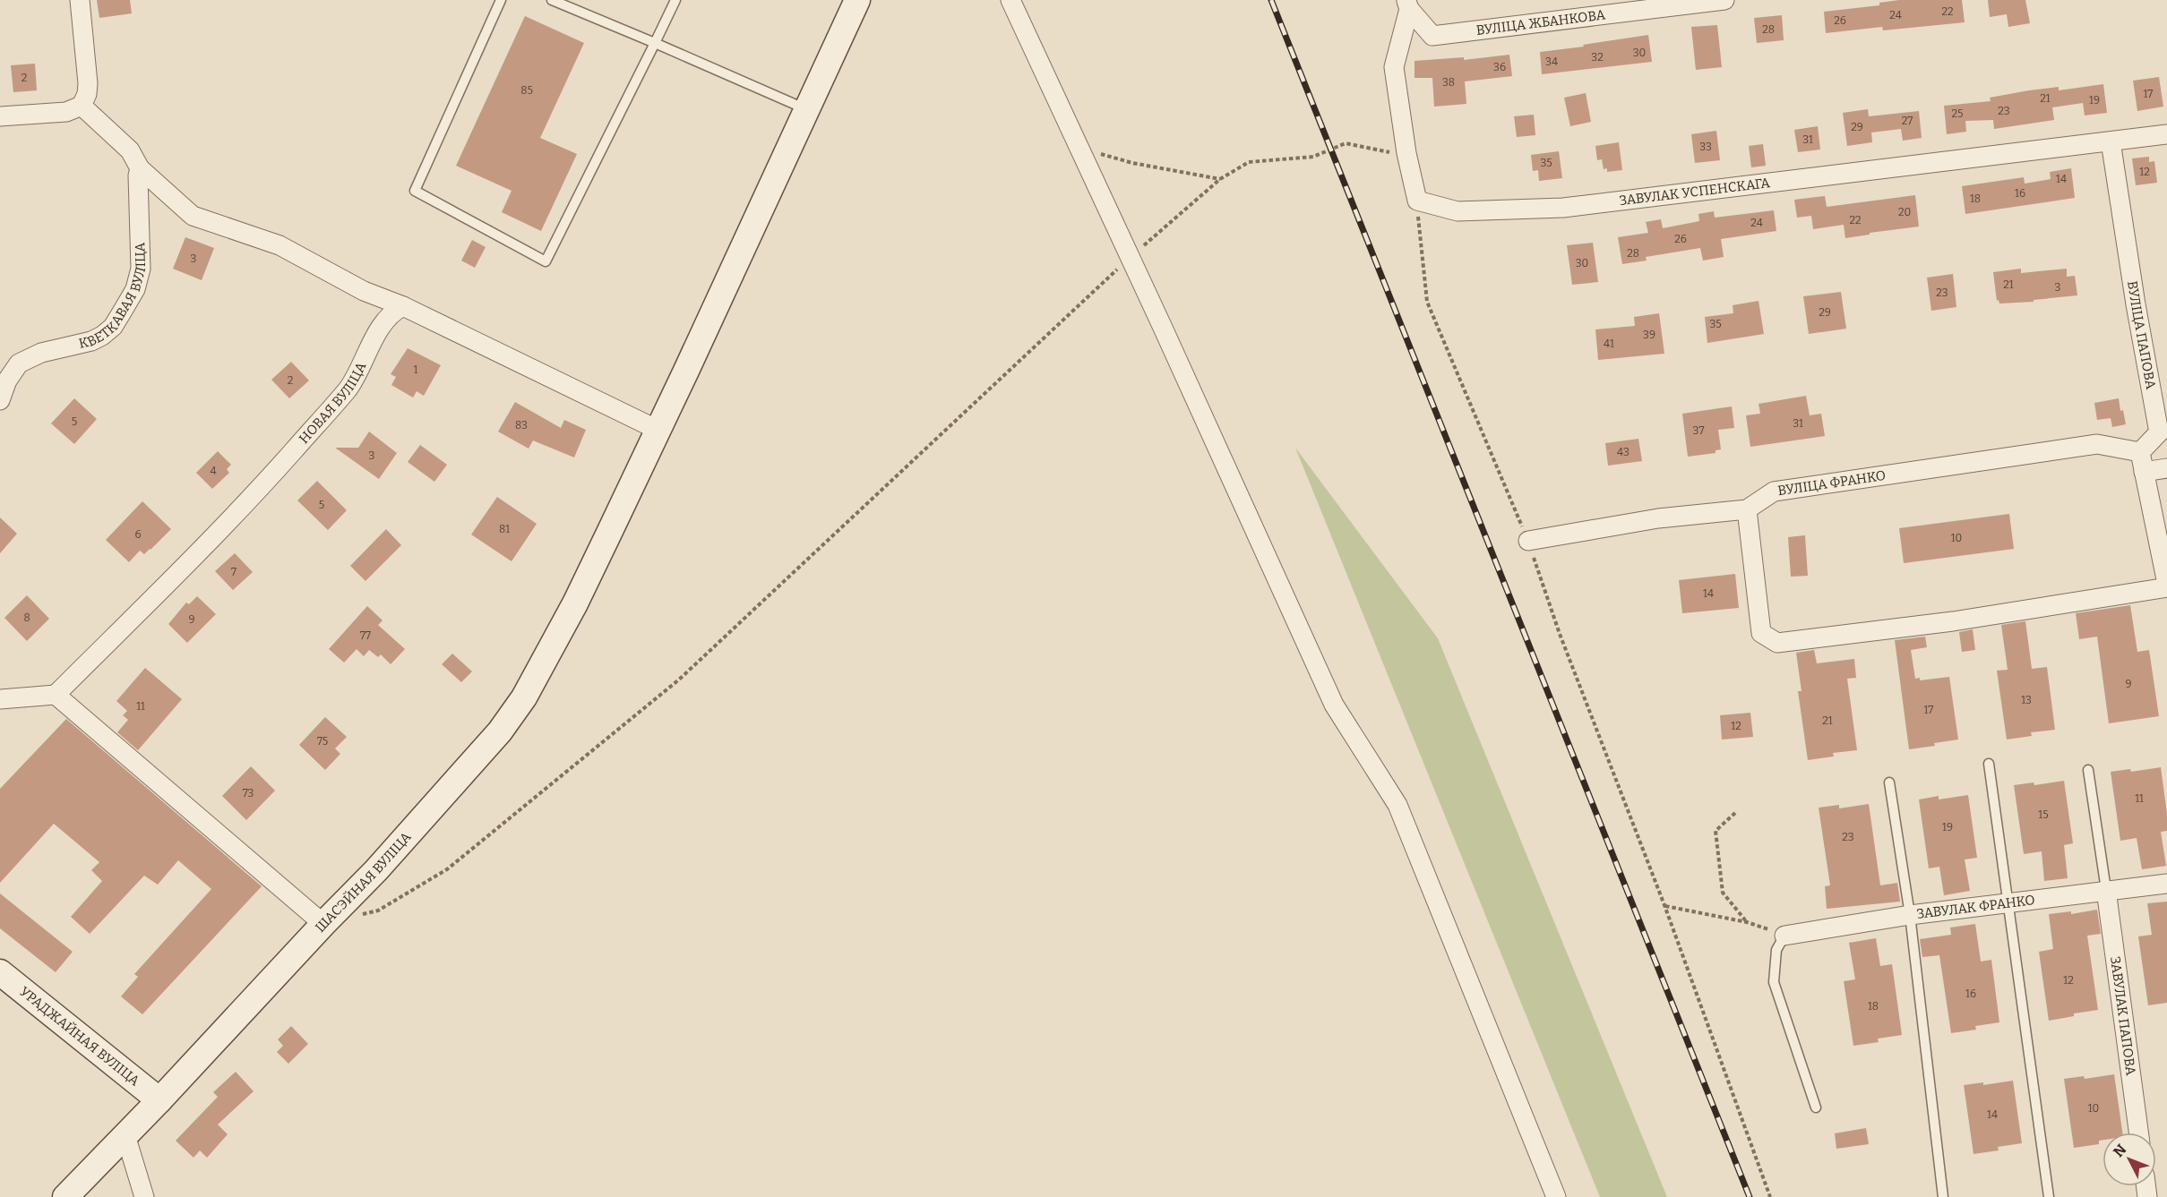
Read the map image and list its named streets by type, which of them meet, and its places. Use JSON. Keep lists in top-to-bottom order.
{
  "streets": {
    "main road": ["ШАСЭЙНАЯ ВУЛІЦА", "УРАДЖАЙНАЯ ВУЛІЦА"],
    "street": [
      "ВУЛІЦА ЖБАНКОВА",
      "ЗАВУЛАК УСПЕНСКАГА",
      "КВЕТКАВАЯ ВУЛІЦА",
      "ВУЛІЦА ПАПОВА",
      "НОВАЯ ВУЛІЦА",
      "ВУЛІЦА ФРАНКО",
      "ЗАВУЛАК ФРАНКО",
      "ЗАВУЛАК ПАПОВА"
    ]
  },
  "crossings": [
    ["ЗАВУЛАК УСПЕНСКАГА", "ВУЛІЦА ПАПОВА"],
    ["ВУЛІЦА ПАПОВА", "ВУЛІЦА ФРАНКО"],
    ["ШАСЭЙНАЯ ВУЛІЦА", "УРАДЖАЙНАЯ ВУЛІЦА"],
    ["ЗАВУЛАК ФРАНКО", "ЗАВУЛАК ПАПОВА"]
  ],
  "house_numbers": [
    "22",
    "24",
    "26",
    "28",
    "30",
    "32",
    "34",
    "36",
    "2",
    "38",
    "85",
    "17",
    "21",
    "19",
    "23",
    "25",
    "27",
    "29",
    "31",
    "33",
    "35",
    "12",
    "14",
    "16",
    "18",
    "20",
    "22",
    "24",
    "26",
    "28",
    "3",
    "30",
    "21",
    "3",
    "23",
    "29",
    "35",
    "39",
    "41",
    "1",
    "2",
    "5",
    "31",
    "83",
    "37",
    "43",
    "3",
    "4",
    "5",
    "81",
    "6",
    "10",
    "7",
    "14",
    "8",
    "9",
    "77",
    "9",
    "13",
    "11",
    "17",
    "21",
    "12",
    "75",
    "73",
    "11",
    "15",
    "19",
    "23",
    "12",
    "16",
    "18",
    "10",
    "14"
  ],
  "north": "top left"
}
